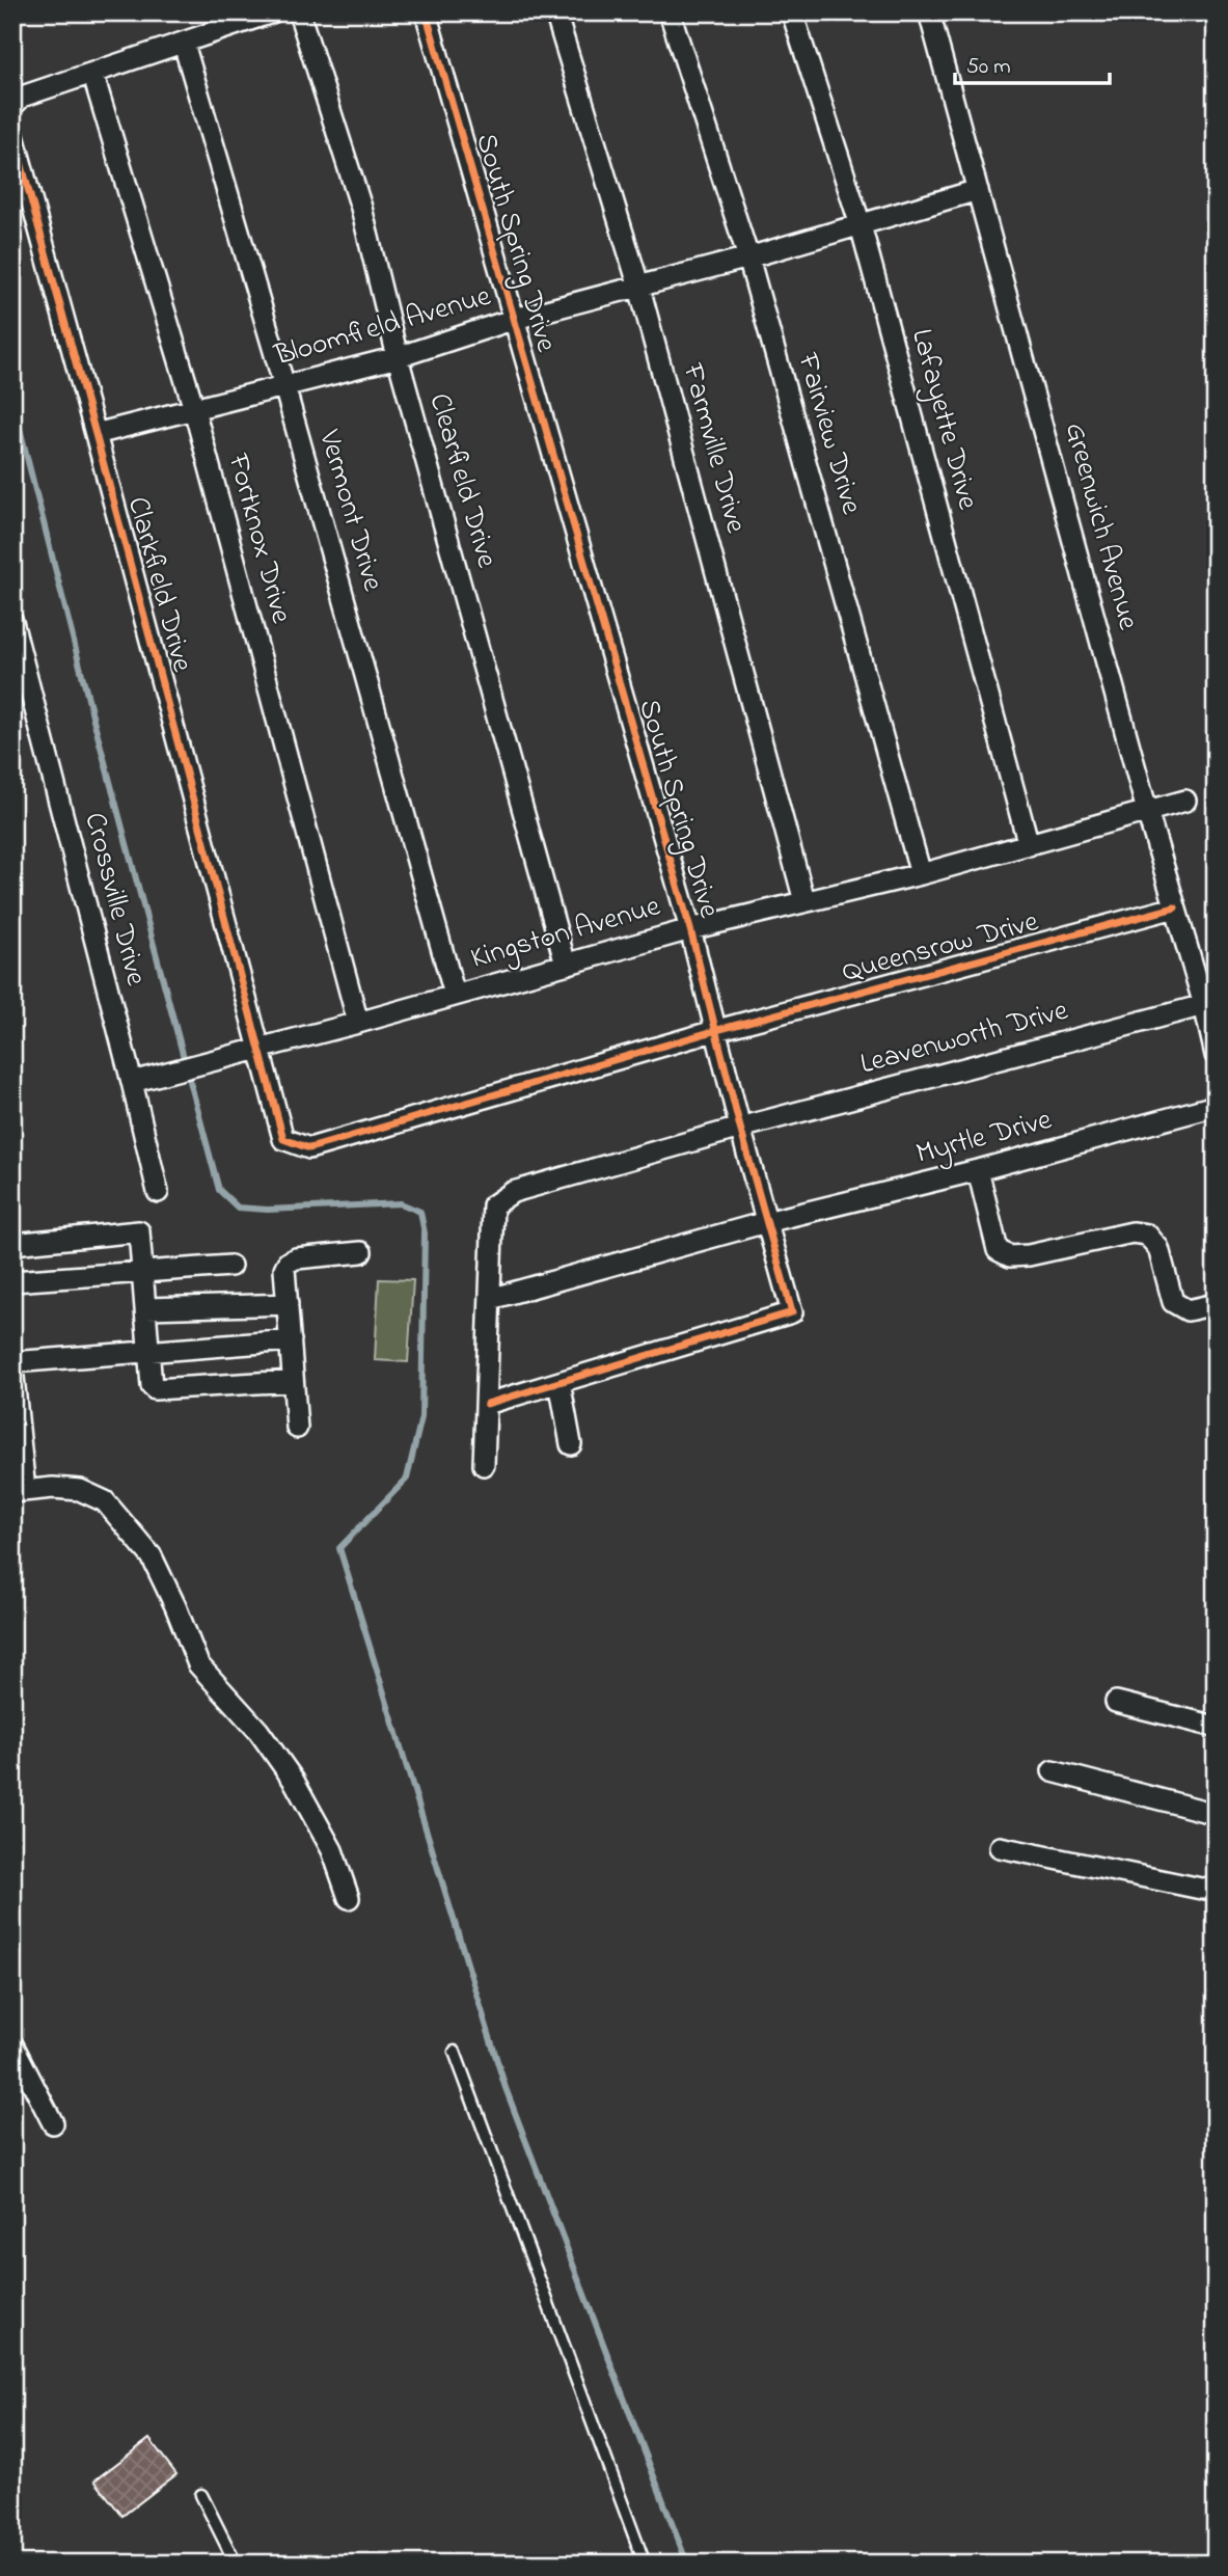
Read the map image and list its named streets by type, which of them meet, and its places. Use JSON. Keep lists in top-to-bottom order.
{
  "streets": {
    "street": [
      "South Spring Drive",
      "Bloomfield Avenue",
      "Lafayette Drive",
      "Fairview Drive",
      "Farmville Drive",
      "Clearfield Drive",
      "Vermont Drive",
      "Greenwich Avenue",
      "Fortknox Drive",
      "Clarkfield Drive",
      "Crossville Drive",
      "Kingston Avenue",
      "Queensrow Drive",
      "Leavenworth Drive",
      "Myrtle Drive"
    ]
  },
  "crossings": [
    ["South Spring Drive", "Bloomfield Avenue"],
    ["South Spring Drive", "Clarkfield Drive"],
    ["South Spring Drive", "Kingston Avenue"],
    ["South Spring Drive", "Queensrow Drive"],
    ["South Spring Drive", "Leavenworth Drive"],
    ["South Spring Drive", "Myrtle Drive"],
    ["Bloomfield Avenue", "Lafayette Drive"],
    ["Bloomfield Avenue", "Fairview Drive"],
    ["Bloomfield Avenue", "Farmville Drive"],
    ["Bloomfield Avenue", "Clearfield Drive"],
    ["Bloomfield Avenue", "Vermont Drive"],
    ["Bloomfield Avenue", "Greenwich Avenue"],
    ["Bloomfield Avenue", "Fortknox Drive"],
    ["Bloomfield Avenue", "Clarkfield Drive"],
    ["Lafayette Drive", "Kingston Avenue"],
    ["Fairview Drive", "Kingston Avenue"],
    ["Farmville Drive", "Kingston Avenue"],
    ["Clearfield Drive", "Kingston Avenue"],
    ["Vermont Drive", "Kingston Avenue"],
    ["Greenwich Avenue", "Kingston Avenue"],
    ["Greenwich Avenue", "Queensrow Drive"],
    ["Greenwich Avenue", "Leavenworth Drive"],
    ["Fortknox Drive", "Kingston Avenue"],
    ["Clarkfield Drive", "Kingston Avenue"],
    ["Clarkfield Drive", "Queensrow Drive"],
    ["Crossville Drive", "Kingston Avenue"],
    ["Leavenworth Drive", "Myrtle Drive"]
  ],
  "scale_bar": "50 m"
}
